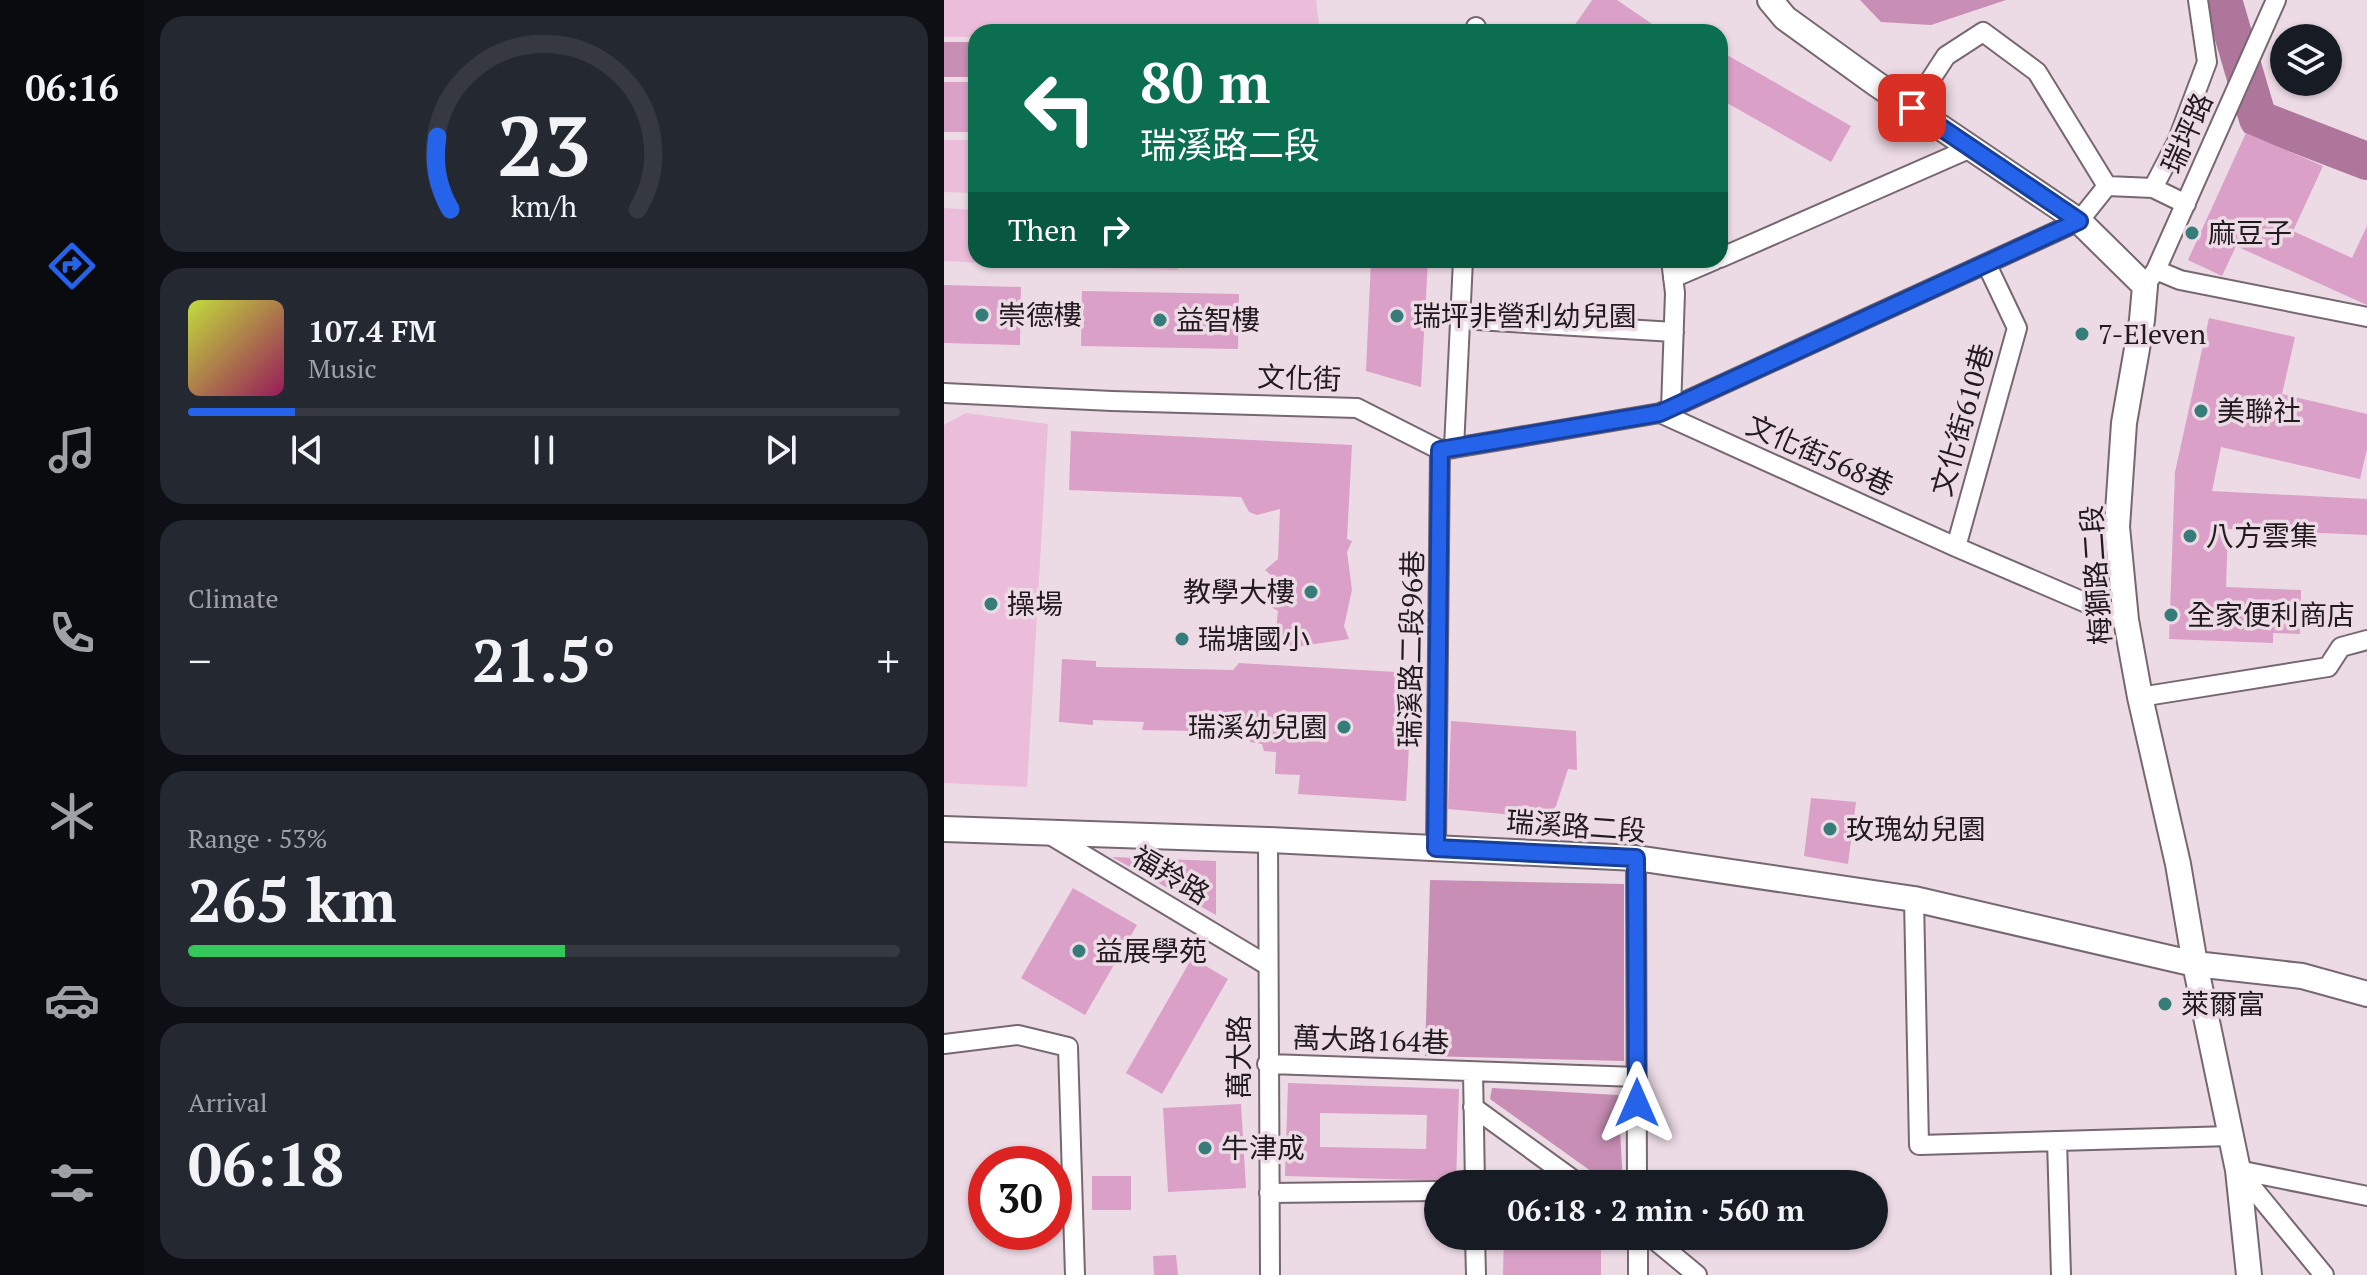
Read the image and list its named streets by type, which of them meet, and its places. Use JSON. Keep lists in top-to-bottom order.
{
  "streets": {
    "street": [
      "瑞坪路",
      "文化街",
      "文化街610巷",
      "文化街568巷",
      "梅獅路二段",
      "瑞溪路二段96巷",
      "瑞溪路二段",
      "福羚路",
      "萬大路164巷",
      "萬大路"
    ]
  },
  "crossings": [
    ["瑞坪路", "梅獅路二段"],
    ["文化街", "瑞溪路二段96巷"],
    ["文化街610巷", "文化街568巷"],
    ["文化街568巷", "梅獅路二段"],
    ["梅獅路二段", "瑞溪路二段"],
    ["瑞溪路二段96巷", "瑞溪路二段"],
    ["瑞溪路二段", "福羚路"],
    ["瑞溪路二段", "萬大路"],
    ["福羚路", "萬大路"],
    ["萬大路164巷", "萬大路"]
  ],
  "places": [
    "麻豆子",
    "崇德樓",
    "瑞坪非營利幼兒園",
    "益智樓",
    "7-Eleven",
    "美聯社",
    "八方雲集",
    "教學大樓",
    "操場",
    "全家便利商店",
    "瑞塘國小",
    "瑞溪幼兒園",
    "玫瑰幼兒園",
    "益展學苑",
    "萊爾富",
    "牛津成"
  ],
  "page": {
    "tabs": "06:16",
    "turn": ["80 m", "瑞溪路二段"],
    "then": "Then",
    "song": ["107.4 FM", "Music"],
    "tile": [
      "Climate",
      ["Range · 53%", "265 km"],
      ["Arrival", "06:18"]
    ],
    "heat": ["−", "21.5°", "+"],
    "limit": "30",
    "trip": "06:18 · 2 min · 560 m",
    "gauge": ["23", "km/h"]
  }
}
